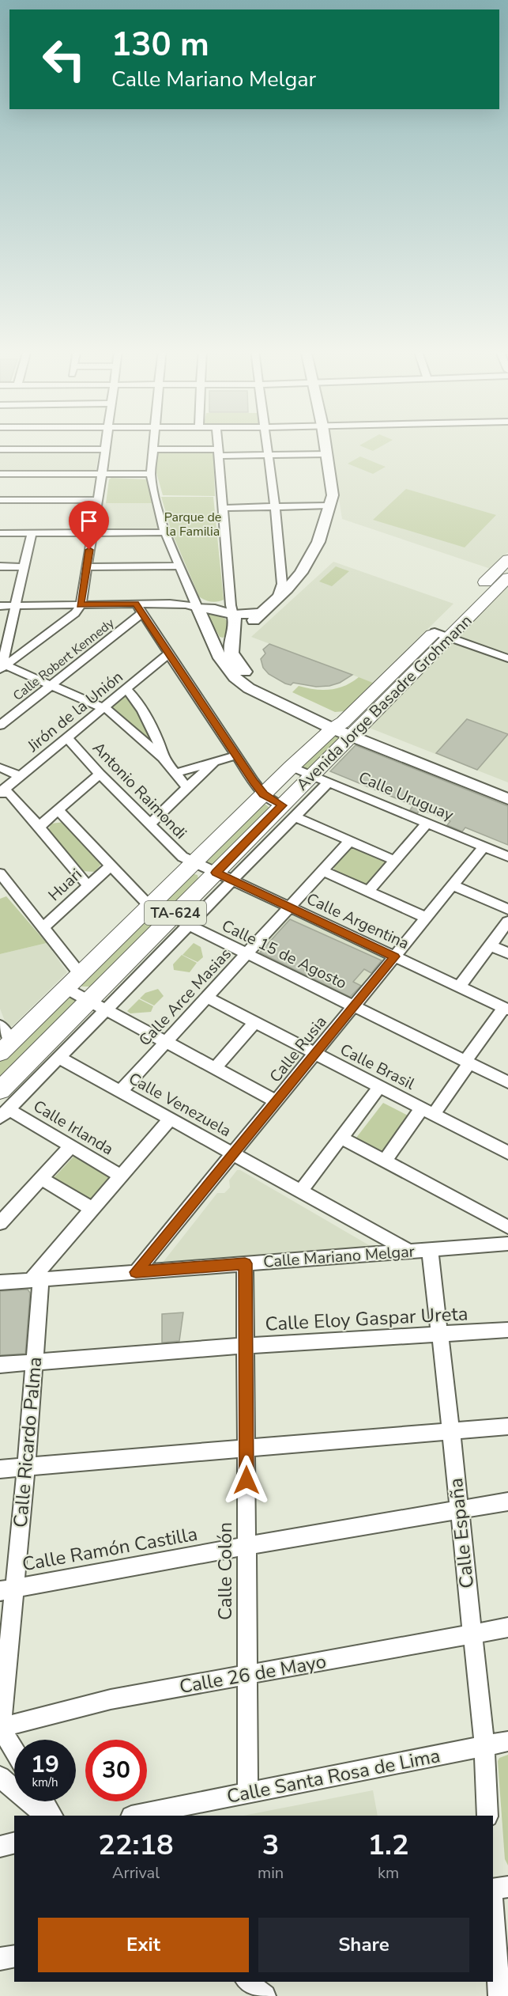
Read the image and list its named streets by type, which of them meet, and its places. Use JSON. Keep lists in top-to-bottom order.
{
  "streets": {
    "highway": ["Avenida Jorge Basadre Grohmann", "TA-624"],
    "street": [
      "Calle Robert Kennedy",
      "Jirón de la Unión",
      "Antonio Raimondi",
      "Calle Uruguay",
      "Huari",
      "Calle Argentina",
      "Calle 15 de Agosto",
      "Calle Arce Masias",
      "Calle Rusia",
      "Calle Brasil",
      "Calle Venezuela",
      "Calle Irlanda",
      "Calle Mariano Melgar",
      "Calle Eloy Gaspar Ureta",
      "Calle Ricardo Palma",
      "Calle España",
      "Calle Ramón Castilla",
      "Calle Colón",
      "Calle 26 de Mayo",
      "Calle Santa Rosa de Lima"
    ]
  },
  "crossings": [
    ["Avenida Jorge Basadre Grohmann", "Antonio Raimondi"],
    ["Avenida Jorge Basadre Grohmann", "Calle Uruguay"],
    ["Avenida Jorge Basadre Grohmann", "Calle Argentina"],
    ["Avenida Jorge Basadre Grohmann", "Calle 15 de Agosto"],
    ["Jirón de la Unión", "Antonio Raimondi"],
    ["Antonio Raimondi", "Calle Argentina"],
    ["Calle Uruguay", "Calle Rusia"],
    ["Huari", "Calle 15 de Agosto"],
    ["Calle Argentina", "Calle Arce Masias"],
    ["Calle Argentina", "Calle Rusia"],
    ["Calle 15 de Agosto", "Calle Arce Masias"],
    ["Calle 15 de Agosto", "Calle Rusia"],
    ["Calle Arce Masias", "Calle Brasil"],
    ["Calle Arce Masias", "Calle Venezuela"],
    ["Calle Rusia", "Calle Brasil"],
    ["Calle Rusia", "Calle Venezuela"],
    ["Calle Rusia", "Calle Mariano Melgar"],
    ["Calle Venezuela", "Calle Mariano Melgar"],
    ["Calle Mariano Melgar", "Calle Ricardo Palma"],
    ["Calle Mariano Melgar", "Calle España"],
    ["Calle Mariano Melgar", "Calle Colón"],
    ["Calle Eloy Gaspar Ureta", "Calle Ricardo Palma"],
    ["Calle Eloy Gaspar Ureta", "Calle España"],
    ["Calle Eloy Gaspar Ureta", "Calle Colón"],
    ["Calle Ricardo Palma", "Calle Ramón Castilla"],
    ["Calle Ricardo Palma", "Calle 26 de Mayo"],
    ["Calle España", "Calle Ramón Castilla"],
    ["Calle España", "Calle 26 de Mayo"],
    ["Calle España", "Calle Santa Rosa de Lima"],
    ["Calle Ramón Castilla", "Calle Colón"],
    ["Calle Colón", "Calle 26 de Mayo"],
    ["Calle Colón", "Calle Santa Rosa de Lima"]
  ],
  "parks": ["Parque de la Familia"],
  "page": {
    "turn": ["130 m", "Calle Mariano Melgar"],
    "speed": "19 km/h",
    "limit": "30",
    "eta": [
      "22:18",
      "Arrival",
      "3",
      "min",
      "1.2",
      "km"
    ],
    "buttons": ["Exit", "Share"]
  }
}
